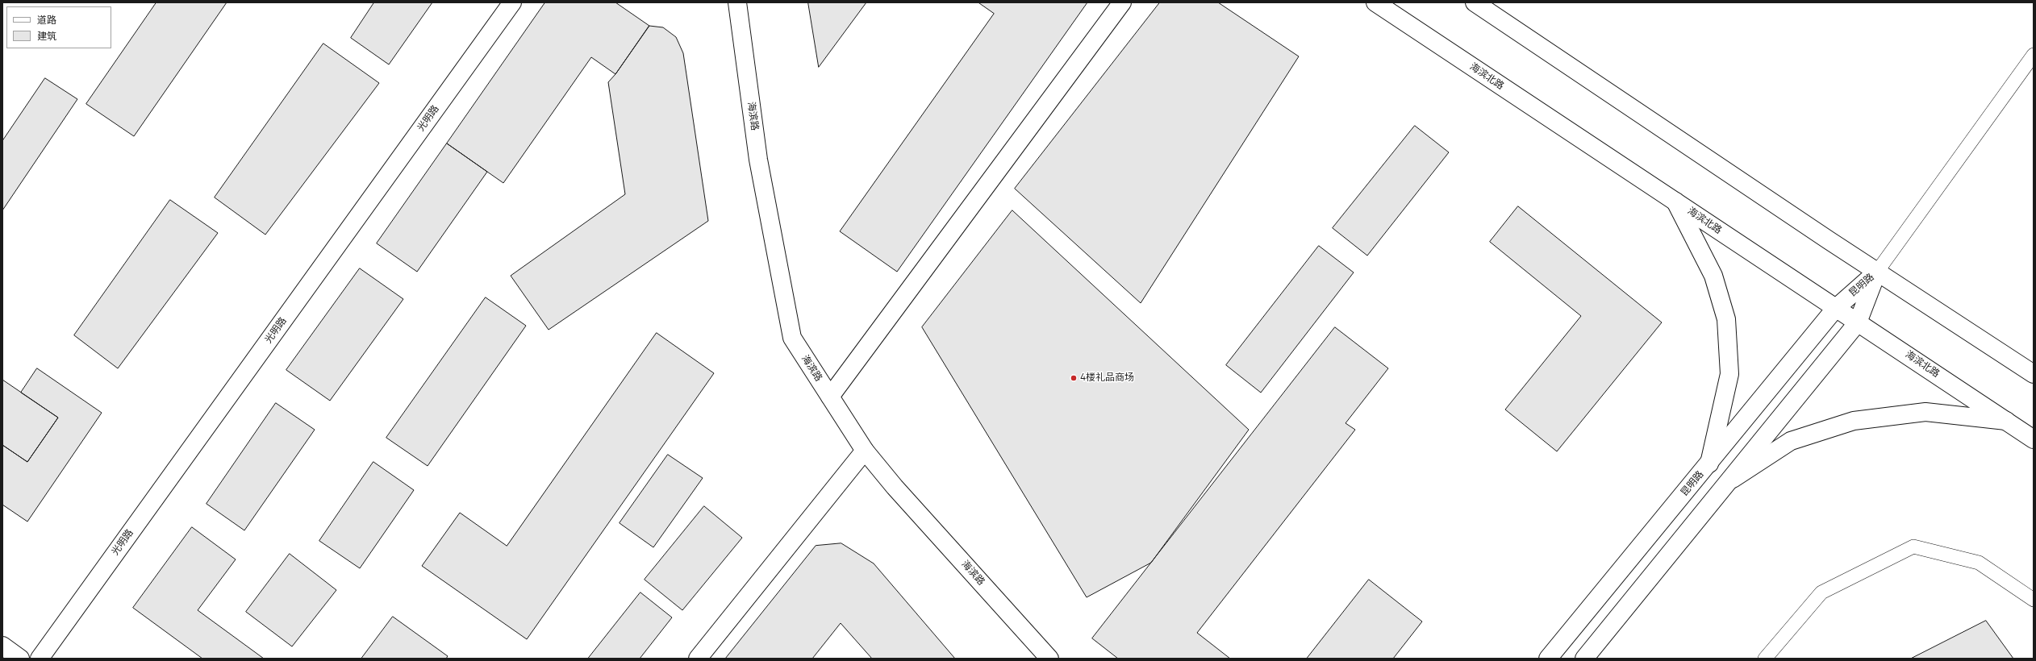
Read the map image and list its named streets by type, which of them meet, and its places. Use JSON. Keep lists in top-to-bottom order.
{
  "streets": {
    "main road": [
      "海滨北路",
      "海滨路",
      "光明路",
      "昆明路"
    ]
  },
  "crossings": [
    ["海滨北路", "昆明路"]
  ],
  "places": ["4楼礼品商场"],
  "legend": ["道路", "建筑"]
}
